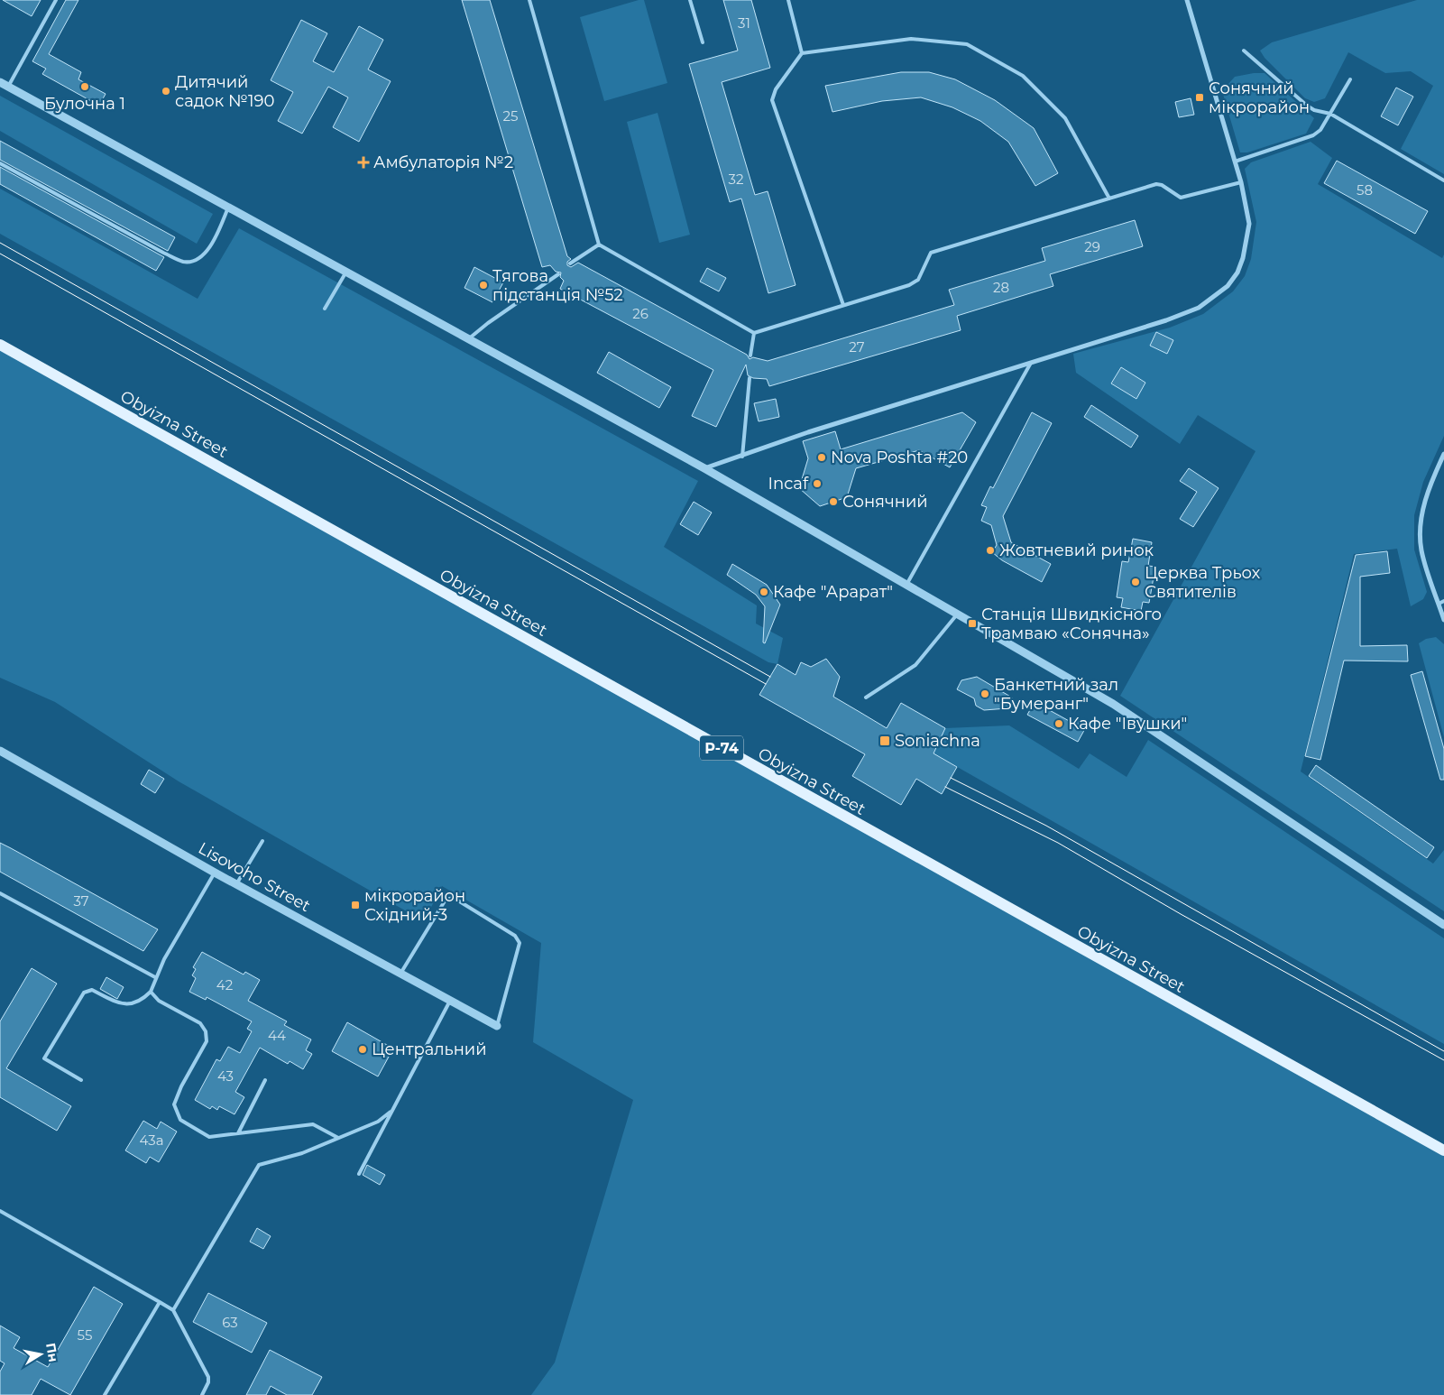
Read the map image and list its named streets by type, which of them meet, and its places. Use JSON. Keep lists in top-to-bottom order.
{
  "streets": {
    "main road": ["Obyizna Street", "Р-74"],
    "street": ["Lisovoho Street"]
  },
  "places": {
    "other": [
      "Булочна 1",
      "Дитячий садок №190",
      "Тягова підстанція №52",
      "Nova Poshta #20",
      "Incaf",
      "Сонячний",
      "Жовтневий ринок",
      "Церква Трьох Святителів",
      "Кафе \"Арарат\"",
      "Банкетний зал \"Бумеранг\"",
      "Кафе \"Івушки\"",
      "Центральний"
    ],
    "transit": [
      "Сонячний мікрорайон",
      "Станцiя Швидкiсного Трамваю «Сонячна»",
      "Soniachna",
      "мікрорайон Східний-3"
    ],
    "health": ["Амбулаторія №2"]
  },
  "house_numbers": [
    "31",
    "25",
    "32",
    "58",
    "29",
    "28",
    "26",
    "27",
    "37",
    "42",
    "44",
    "43",
    "43а",
    "63",
    "55"
  ],
  "north": "right"
}
